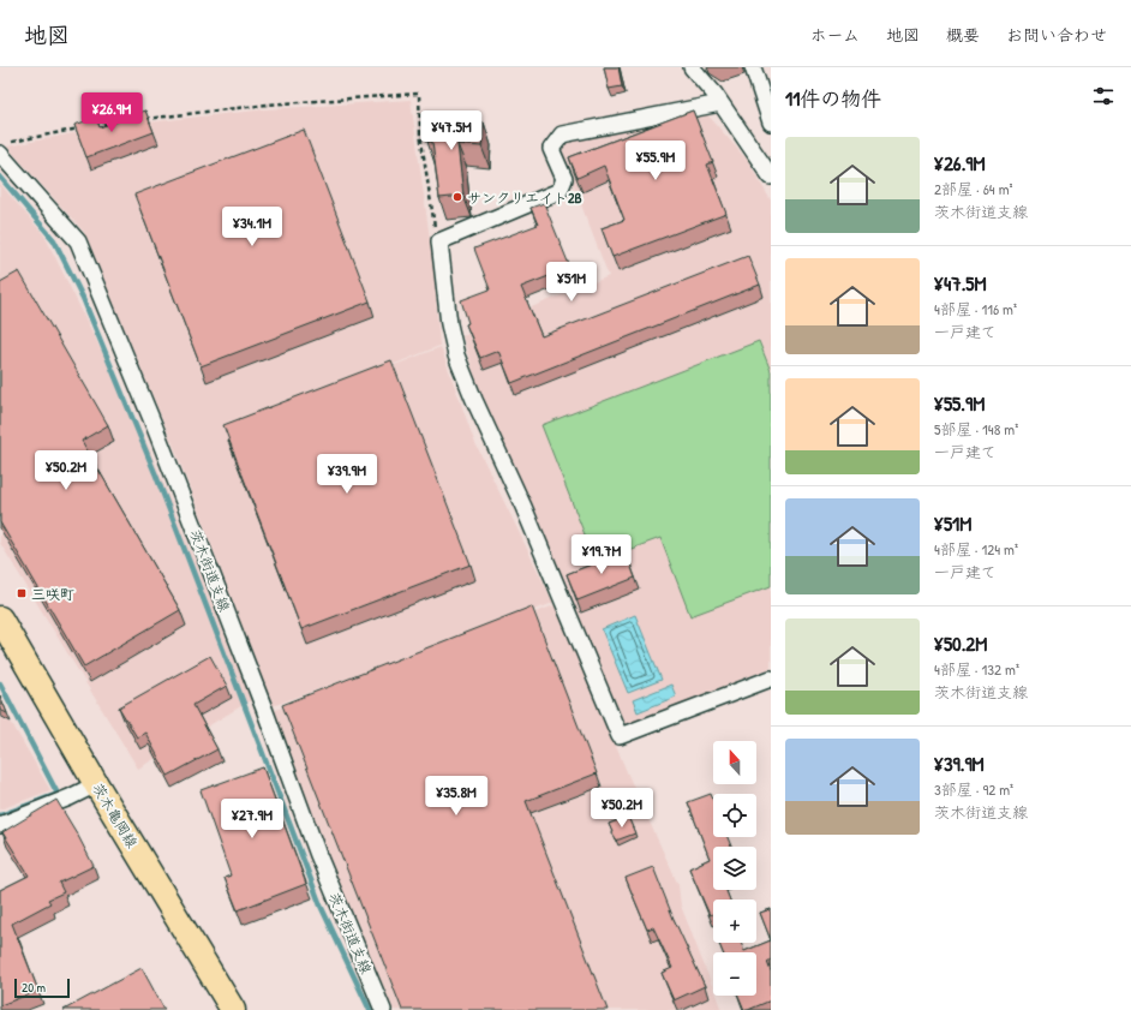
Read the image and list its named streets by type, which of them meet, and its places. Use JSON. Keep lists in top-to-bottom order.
{
  "streets": {
    "main road": ["茨木亀岡線"],
    "street": ["茨木街道支線"]
  },
  "places": {
    "other": ["サンクリエイト2B"],
    "transit": ["三咲町"]
  },
  "scale_bar": "20 m",
  "north": "top",
  "page": {
    "header": "地図",
    "nav": [
      "ホーム",
      "地図",
      "概要",
      "お問い合わせ"
    ],
    "heading": "11件の物件",
    "price": [
      "¥26.9M",
      "¥47.5M",
      "¥55.9M",
      "¥34.1M",
      "¥51M",
      "¥50.2M",
      "¥39.9M",
      "¥19.7M",
      "¥35.8M",
      "¥50.2M",
      "¥27.9M"
    ],
    "list": [
      {
        "name": "¥26.9M",
        "note": "2部屋 · 64 m² · 茨木街道支線"
      },
      {
        "name": "¥47.5M",
        "note": "4部屋 · 116 m² · 一戸建て"
      },
      {
        "name": "¥55.9M",
        "note": "5部屋 · 148 m² · 一戸建て"
      },
      {
        "name": "¥51M",
        "note": "4部屋 · 124 m² · 一戸建て"
      },
      {
        "name": "¥50.2M",
        "note": "4部屋 · 132 m² · 茨木街道支線"
      },
      {
        "name": "¥39.9M",
        "note": "3部屋 · 92 m² · 茨木街道支線"
      }
    ],
    "map_buttons": ["+", "−"],
    "scale": "20 m"
  }
}
